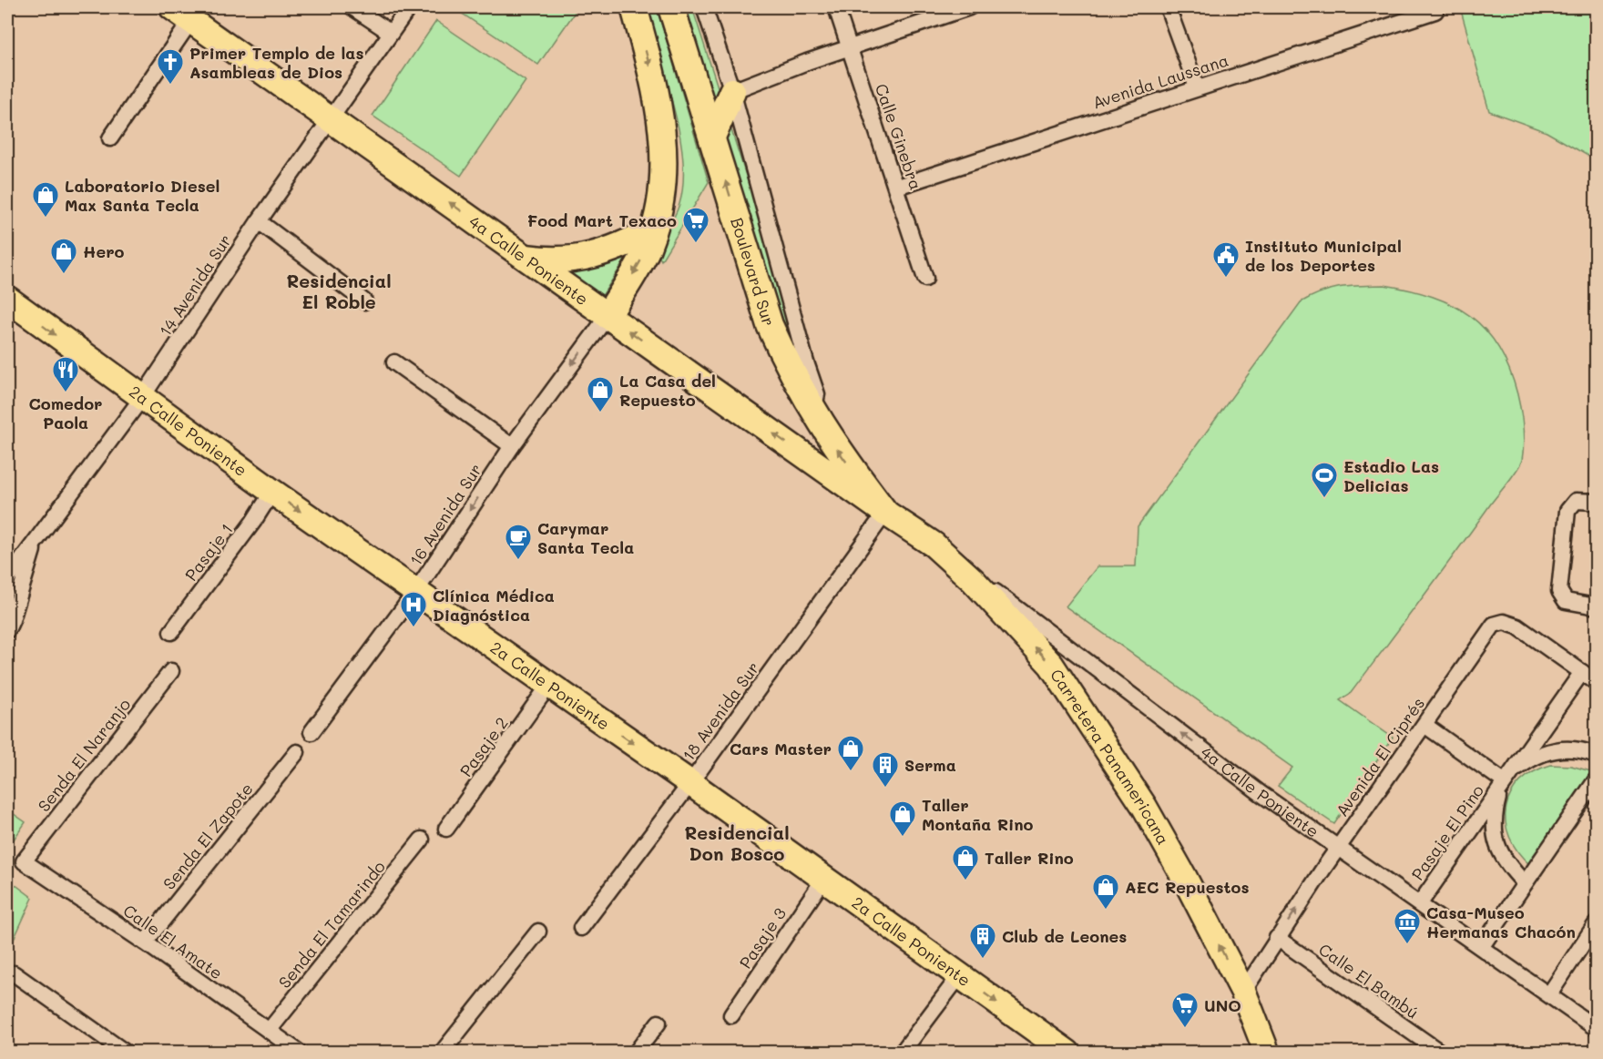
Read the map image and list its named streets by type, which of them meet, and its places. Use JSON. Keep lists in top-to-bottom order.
{
  "streets": {
    "highway": ["Boulevard Sur"],
    "main road": ["4a Calle Poniente", "2a Calle Poniente", "Carretera Panamericana"],
    "street": [
      "Avenida Laussana",
      "Calle Ginebra",
      "14 Avenida Sur",
      "16 Avenida Sur",
      "Pasaje 1",
      "18 Avenida Sur",
      "Pasaje 2",
      "Senda El Naranjo",
      "Avenida El Ciprés",
      "Pasaje El Pino",
      "Senda El Zapote",
      "Senda El Tamarindo",
      "Pasaje 3",
      "Calle El Amate",
      "Calle El Bambú"
    ]
  },
  "crossings": [
    ["Avenida Laussana", "Calle Ginebra"],
    ["4a Calle Poniente", "Boulevard Sur"],
    ["4a Calle Poniente", "14 Avenida Sur"],
    ["4a Calle Poniente", "16 Avenida Sur"],
    ["4a Calle Poniente", "18 Avenida Sur"],
    ["4a Calle Poniente", "Carretera Panamericana"],
    ["4a Calle Poniente", "Avenida El Ciprés"],
    ["4a Calle Poniente", "Pasaje El Pino"],
    ["Boulevard Sur", "18 Avenida Sur"],
    ["Boulevard Sur", "Carretera Panamericana"],
    ["14 Avenida Sur", "2a Calle Poniente"],
    ["2a Calle Poniente", "16 Avenida Sur"],
    ["2a Calle Poniente", "Pasaje 1"],
    ["2a Calle Poniente", "18 Avenida Sur"],
    ["2a Calle Poniente", "Pasaje 2"],
    ["2a Calle Poniente", "Pasaje 3"],
    ["18 Avenida Sur", "Carretera Panamericana"],
    ["Senda El Naranjo", "Calle El Amate"],
    ["Carretera Panamericana", "Avenida El Ciprés"],
    ["Avenida El Ciprés", "Pasaje El Pino"],
    ["Avenida El Ciprés", "Calle El Bambú"],
    ["Senda El Zapote", "Calle El Amate"],
    ["Senda El Tamarindo", "Calle El Amate"]
  ],
  "one_way": [
    "4a Calle Poniente",
    "Boulevard Sur",
    "2a Calle Poniente",
    "16 Avenida Sur",
    "Carretera Panamericana"
  ],
  "districts": ["Residencial El Roble", "Residencial Don Bosco"],
  "places": {
    "church": ["Primer Templo de las Asambleas de Dios"],
    "shop": [
      "Laboratorio Diesel Max Santa Tecla",
      "Hero",
      "La Casa del Repuesto",
      "Cars Master",
      "Taller Montaña Rino",
      "Taller Rino",
      "AEC Repuestos"
    ],
    "supermarket": ["Food Mart Texaco", "UNO"],
    "public building": ["Instituto Municipal de los Deportes"],
    "restaurant": ["Comedor Paola"],
    "sports": ["Estadio Las Delicias"],
    "cafe": ["Carymar Santa Tecla"],
    "hospital": ["Clínica Médica Diagnóstica"],
    "building": ["Serma", "Club de Leones"],
    "museum": ["Casa-Museo Hermanas Chacón"]
  }
}
